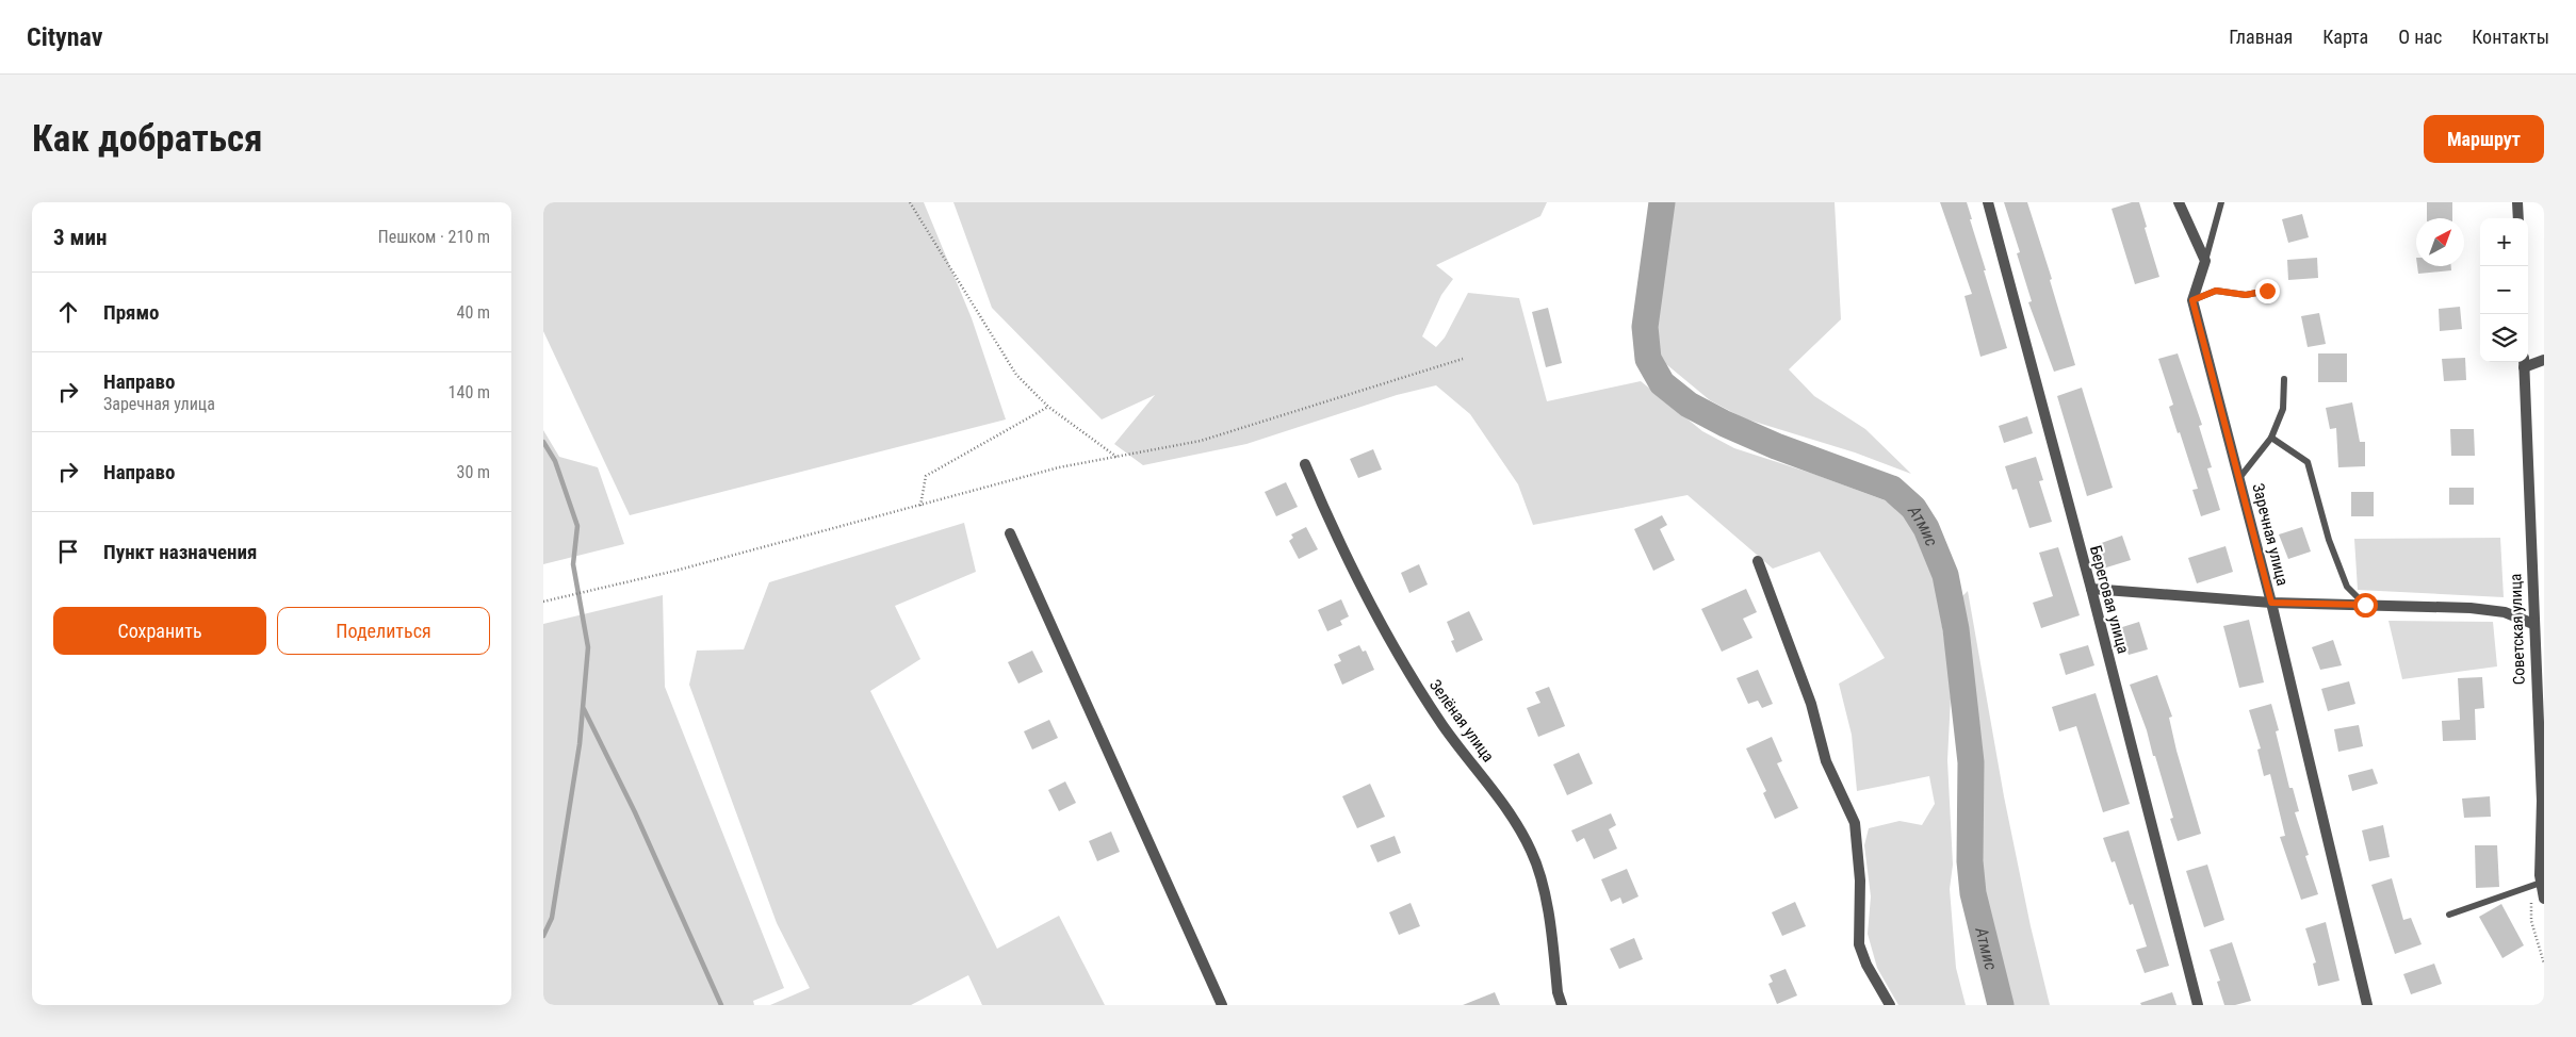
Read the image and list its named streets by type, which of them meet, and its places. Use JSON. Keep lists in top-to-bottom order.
{
  "streets": {
    "street": [
      "Заречная улица",
      "Береговая улица",
      "Советская улица",
      "Зелёная улица"
    ]
  },
  "water": ["Атмис"],
  "north": "top right",
  "page": {
    "header": "Citynav",
    "nav": [
      "Главная",
      "Карта",
      "О нас",
      "Контакты"
    ],
    "buttons": [
      "Маршрут",
      ["Сохранить", "Поделиться"]
    ],
    "title": "Как добраться",
    "heading": ["3 мин", "Пешком · 210 m"],
    "map_buttons": ["+", "−"],
    "list": [
      ["Прямо", "40 m"],
      ["Направо", "Заречная улица", "140 m"],
      ["Направо", "30 m"],
      "Пункт назначения"
    ]
  }
}
